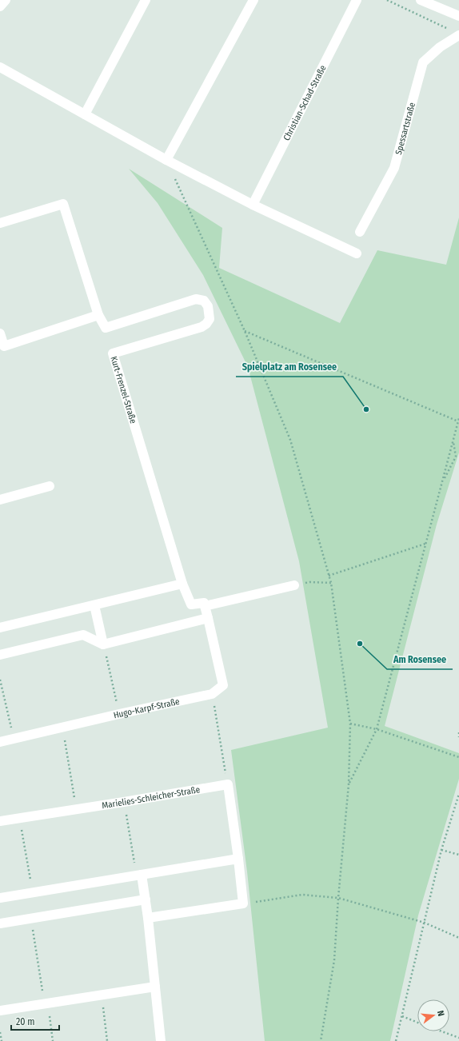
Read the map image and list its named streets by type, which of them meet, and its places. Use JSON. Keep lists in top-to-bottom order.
{
  "streets": {
    "street": [
      "Christian-Schad-Straße",
      "Spessartstraße",
      "Kurt-Frenzel-Straße",
      "Hugo-Karpf-Straße",
      "Marielies-Schleicher-Straße"
    ]
  },
  "places": ["Spielplatz am Rosensee", "Am Rosensee"],
  "scale_bar": "20 m",
  "north": "right"
}
